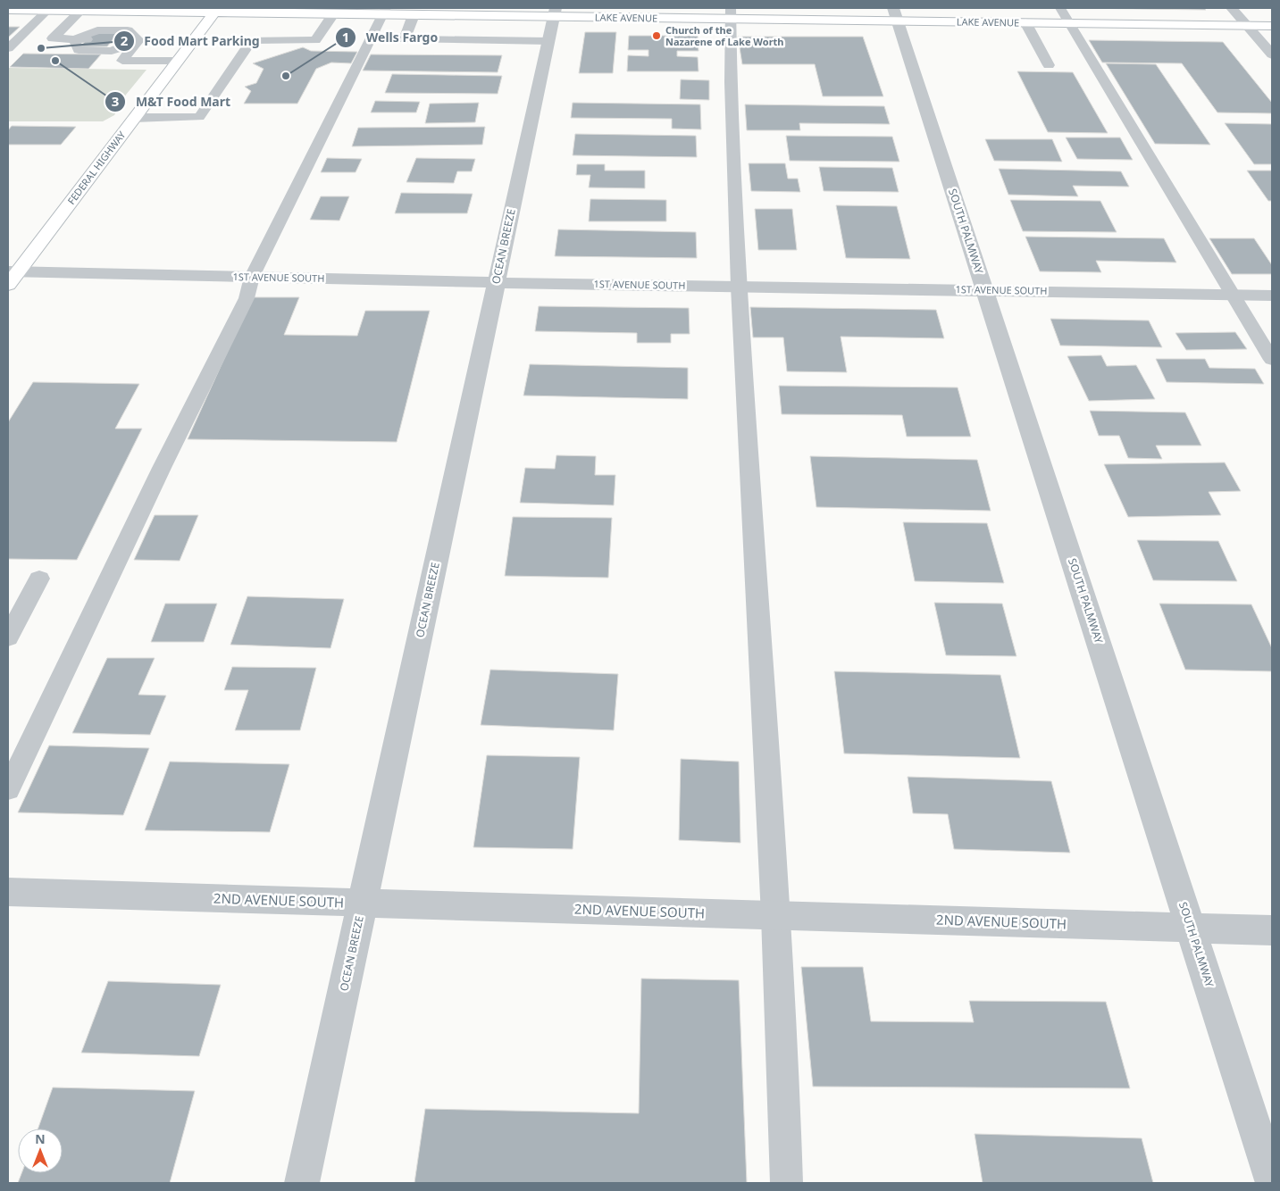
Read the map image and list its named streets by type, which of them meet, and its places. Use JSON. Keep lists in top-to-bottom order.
{
  "streets": {
    "main road": ["LAKE AVENUE", "FEDERAL HIGHWAY"],
    "street": [
      "SOUTH PALMWAY",
      "OCEAN BREEZE",
      "1ST AVENUE SOUTH",
      "2ND AVENUE SOUTH"
    ]
  },
  "crossings": [
    ["LAKE AVENUE", "FEDERAL HIGHWAY"],
    ["LAKE AVENUE", "SOUTH PALMWAY"],
    ["LAKE AVENUE", "OCEAN BREEZE"],
    ["FEDERAL HIGHWAY", "1ST AVENUE SOUTH"],
    ["SOUTH PALMWAY", "1ST AVENUE SOUTH"],
    ["SOUTH PALMWAY", "2ND AVENUE SOUTH"],
    ["OCEAN BREEZE", "1ST AVENUE SOUTH"],
    ["OCEAN BREEZE", "2ND AVENUE SOUTH"]
  ],
  "places": [
    "Church of the Nazarene of Lake Worth",
    "Food Mart Parking",
    "M&T Food Mart",
    "Wells Fargo"
  ],
  "north": "top"
}
